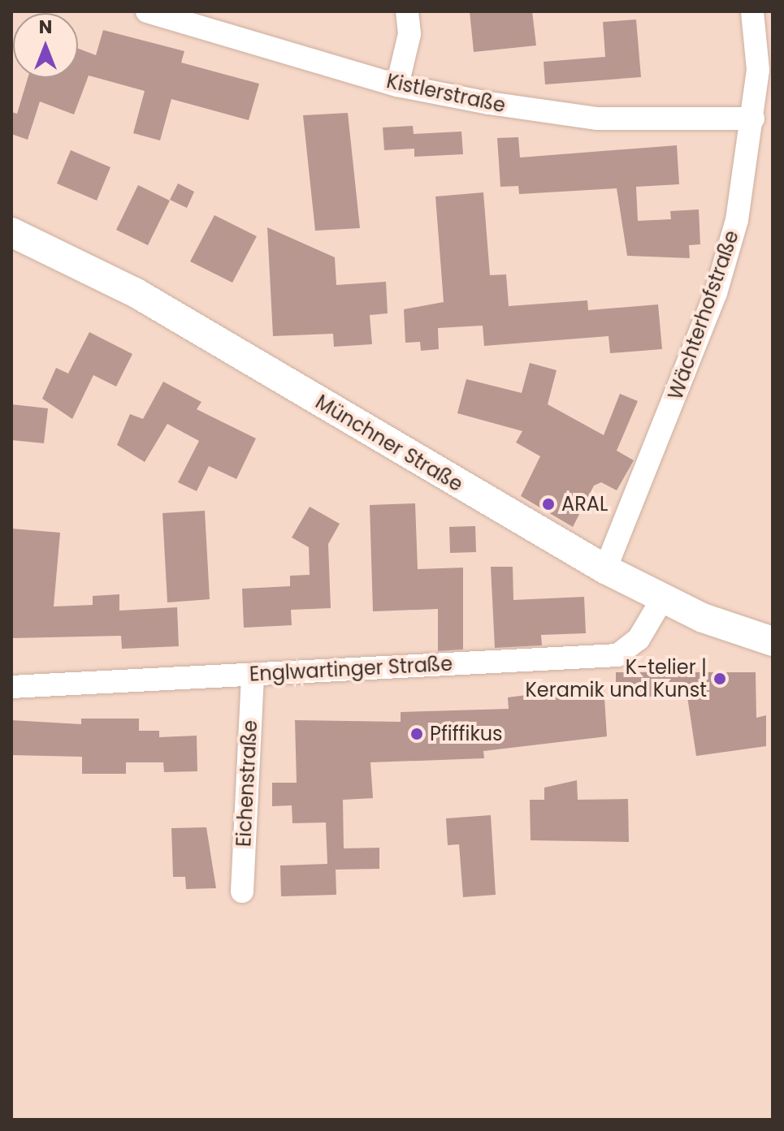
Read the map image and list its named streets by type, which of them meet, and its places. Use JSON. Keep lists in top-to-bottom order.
{
  "streets": {
    "street": [
      "Kistlerstraße",
      "Wächterhofstraße",
      "Münchner Straße",
      "Englwartinger Straße",
      "Eichenstraße"
    ]
  },
  "crossings": [
    ["Kistlerstraße", "Wächterhofstraße"],
    ["Wächterhofstraße", "Münchner Straße"],
    ["Münchner Straße", "Englwartinger Straße"],
    ["Englwartinger Straße", "Eichenstraße"]
  ],
  "places": ["ARAL", "K-telier | Keramik und Kunst", "Pfiffikus"],
  "north": "top"
}
